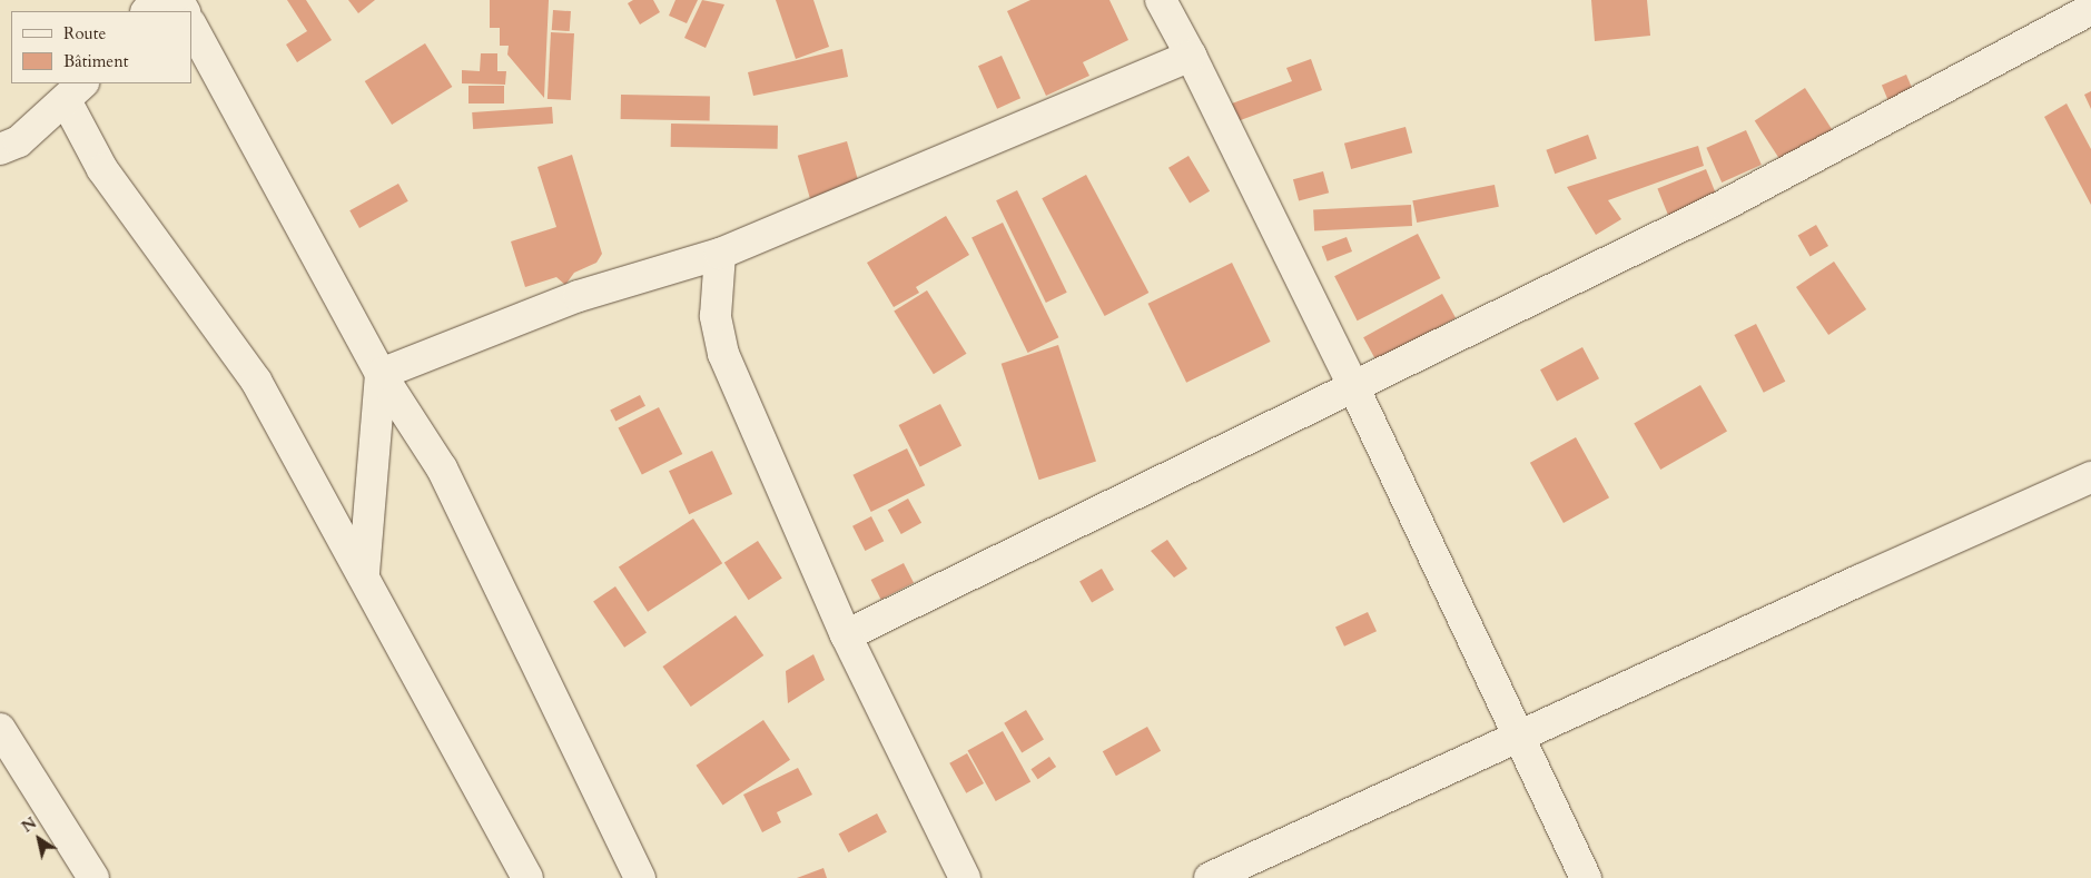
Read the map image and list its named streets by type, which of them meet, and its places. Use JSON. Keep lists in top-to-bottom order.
{
  "legend": ["Route", "Bâtiment"],
  "north": "top left"
}
